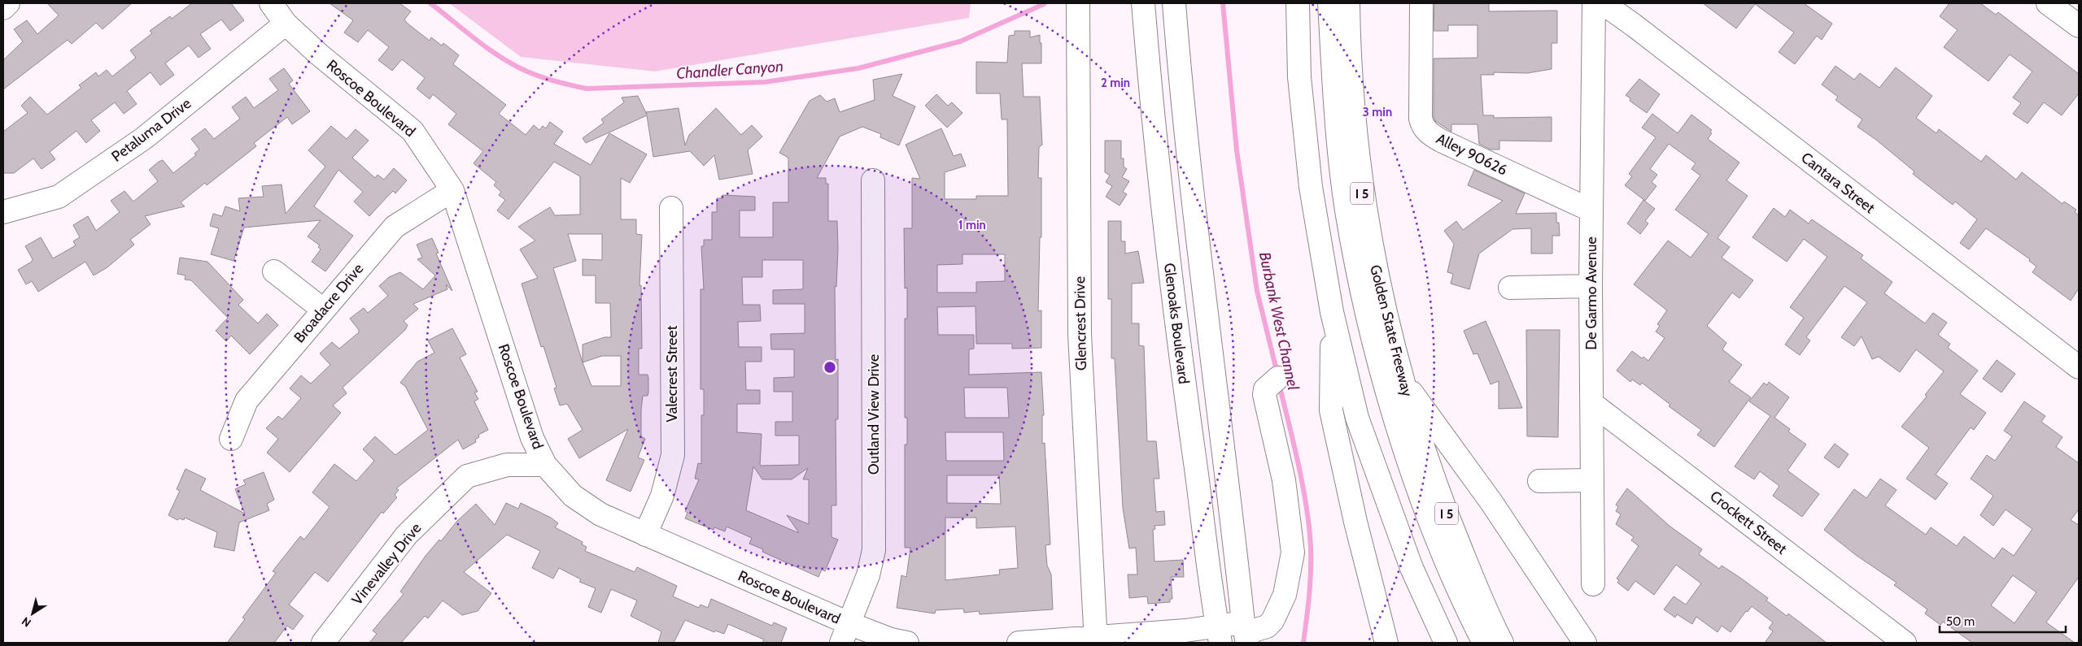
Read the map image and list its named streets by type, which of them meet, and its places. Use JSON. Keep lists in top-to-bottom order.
{
  "streets": {
    "main road": [
      "Roscoe Boulevard",
      "Petaluma Drive",
      "Alley 90626",
      "Cantara Street",
      "I 5",
      "De Garmo Avenue",
      "Broadacre Drive",
      "Glencrest Drive",
      "Glenoaks Boulevard",
      "Golden State Freeway",
      "Valecrest Street",
      "Outland View Drive",
      "Crockett Street",
      "Vinevalley Drive"
    ]
  },
  "crossings": [
    ["Roscoe Boulevard", "Petaluma Drive"],
    ["Roscoe Boulevard", "Broadacre Drive"],
    ["Roscoe Boulevard", "Valecrest Street"],
    ["Roscoe Boulevard", "Outland View Drive"],
    ["Roscoe Boulevard", "Vinevalley Drive"],
    ["Alley 90626", "De Garmo Avenue"],
    ["Cantara Street", "De Garmo Avenue"],
    ["De Garmo Avenue", "Crockett Street"]
  ],
  "water": ["Chandler Canyon", "Burbank West Channel"],
  "scale_bar": "50 m",
  "north": "bottom left",
  "rings": ["2 min", "3 min", "1 min"]
}
